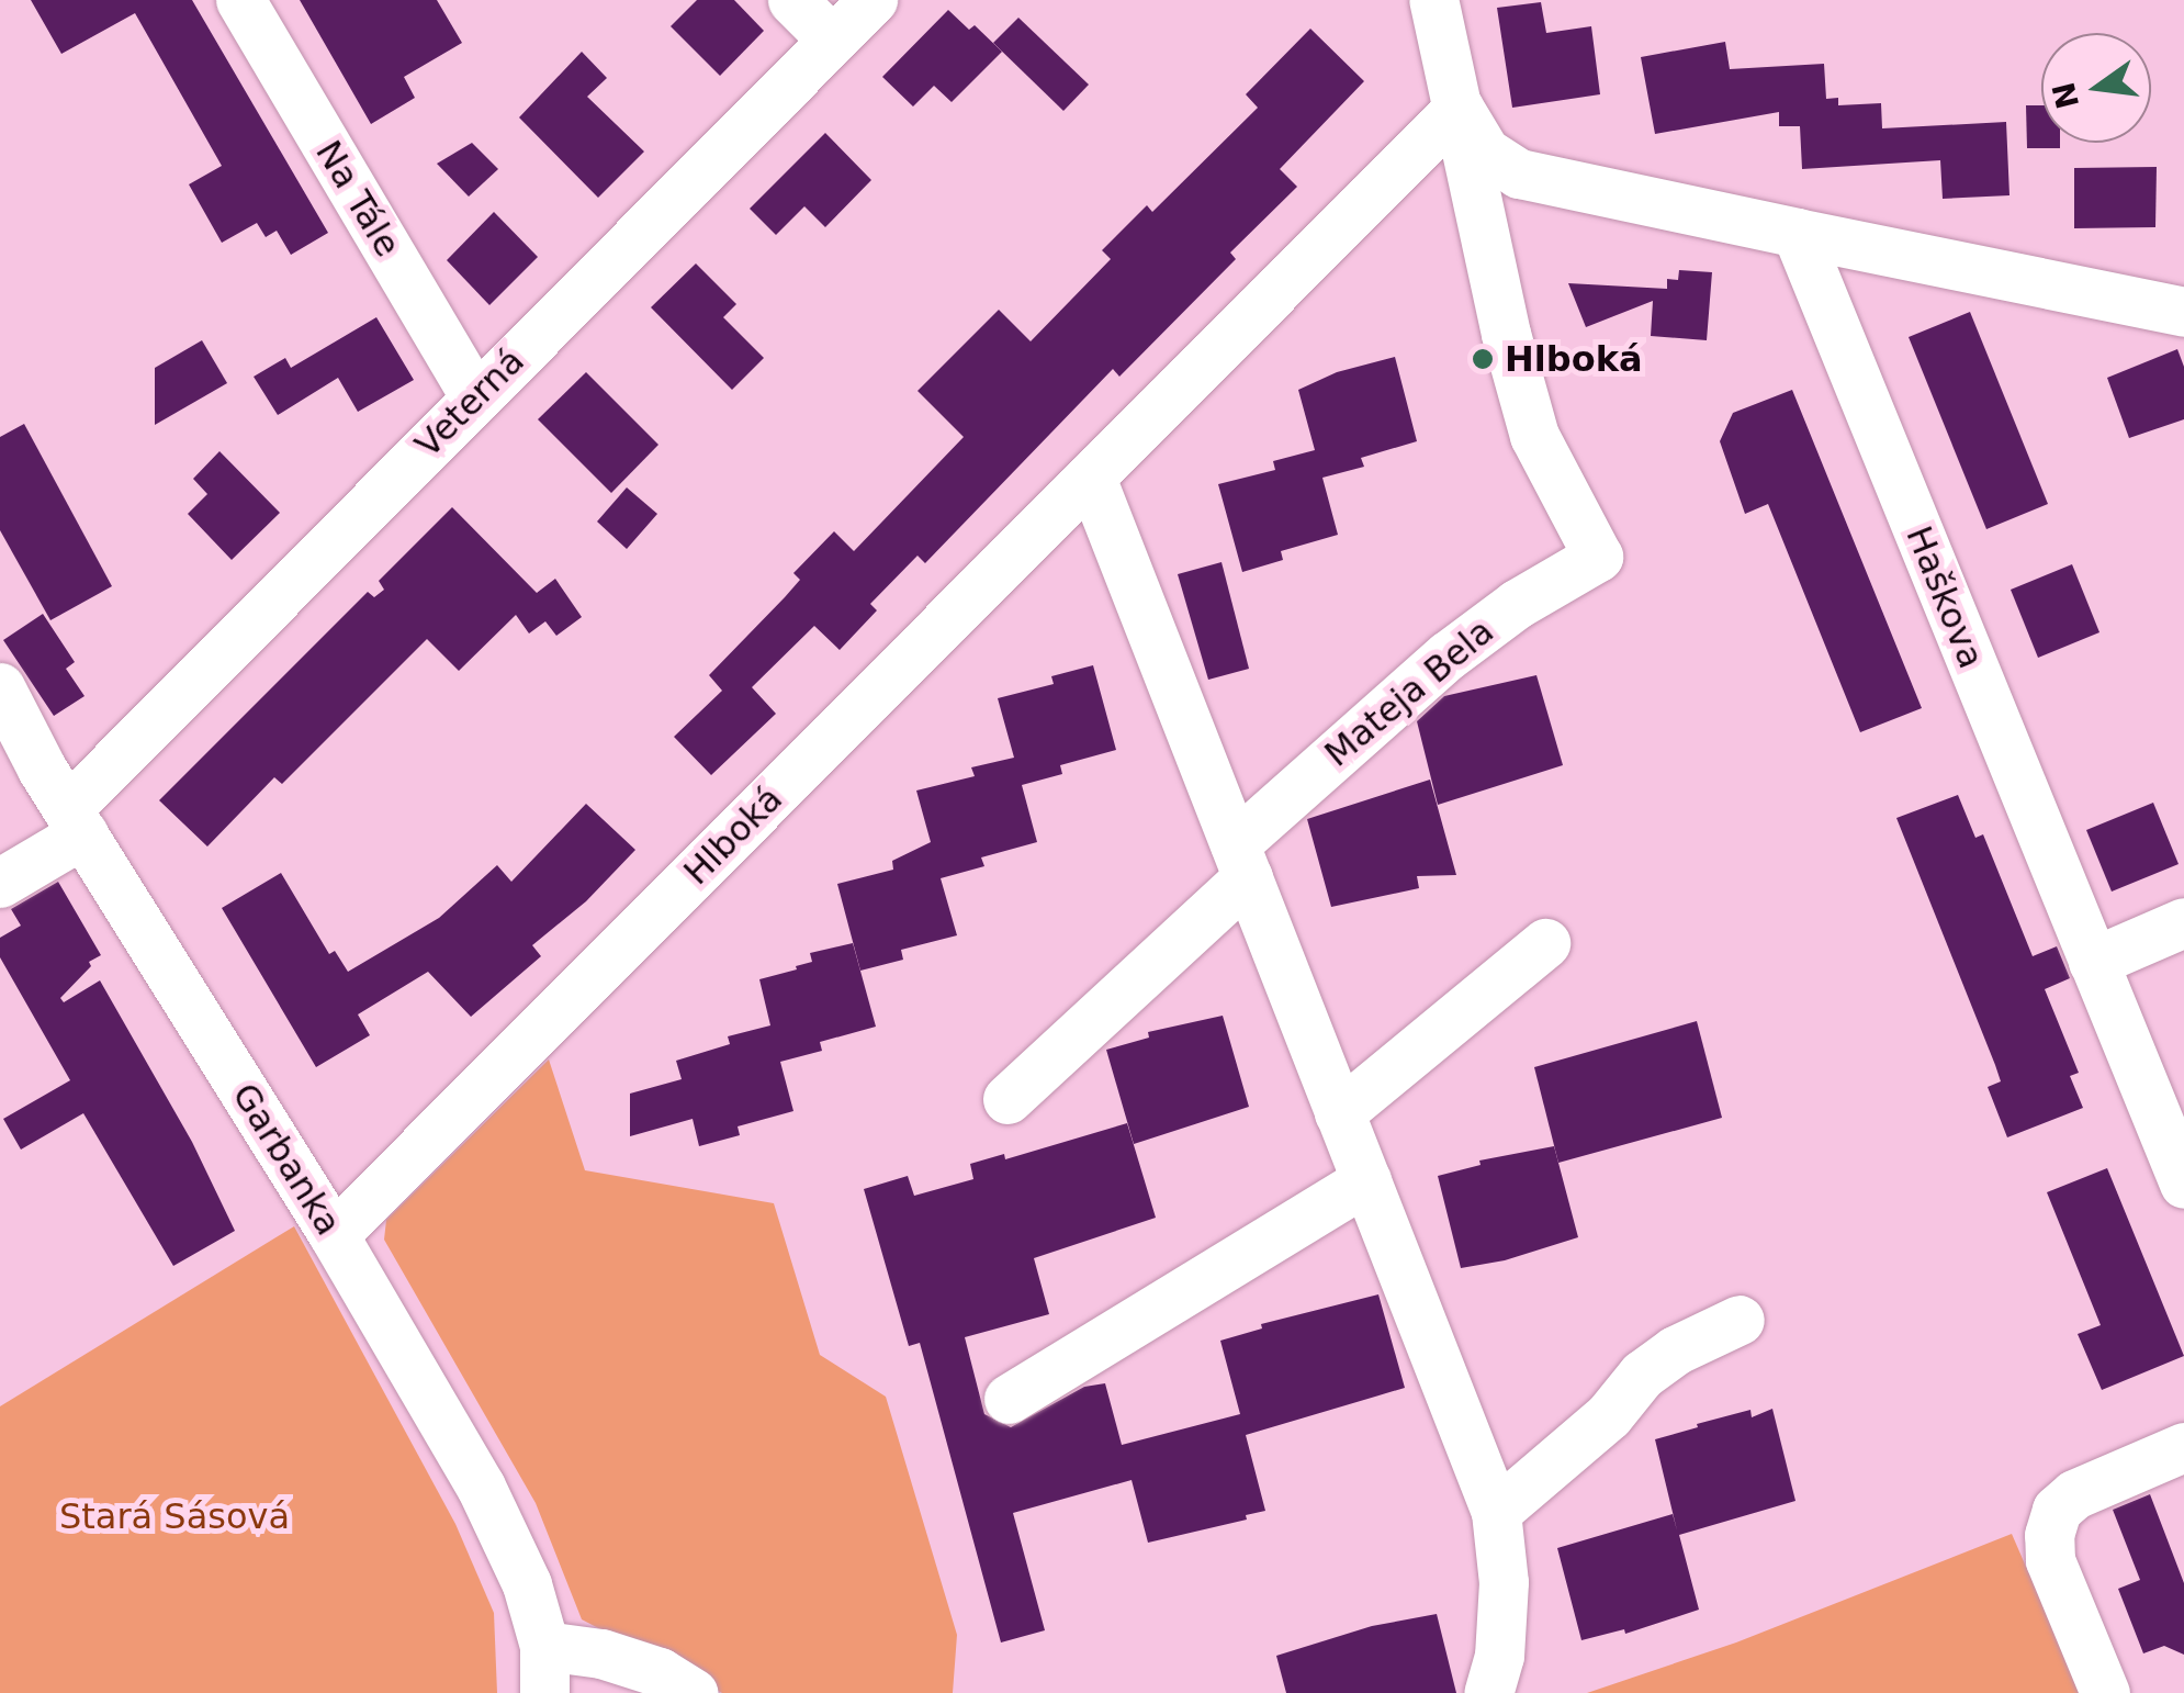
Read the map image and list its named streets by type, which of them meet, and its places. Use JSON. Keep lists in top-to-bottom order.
{
  "streets": {
    "street": [
      "Na Tále",
      "Veterná",
      "Haškova",
      "Mateja Bela",
      "Hlboká",
      "Garbanka"
    ]
  },
  "crossings": [
    ["Na Tále", "Veterná"],
    ["Veterná", "Garbanka"],
    ["Mateja Bela", "Hlboká"],
    ["Hlboká", "Garbanka"]
  ],
  "parks": ["Stará Sásová"],
  "places": ["Hlboká"],
  "north": "left"
}
